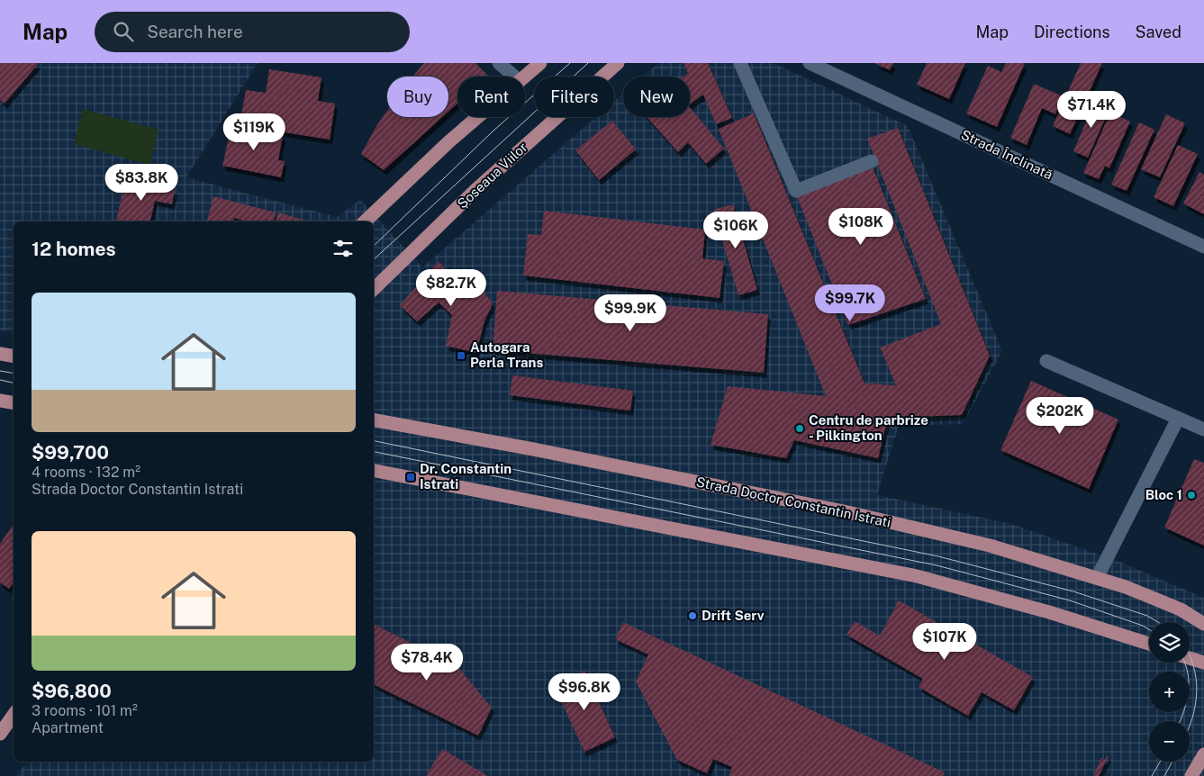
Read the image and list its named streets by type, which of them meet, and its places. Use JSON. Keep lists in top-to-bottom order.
{
  "streets": {
    "main road": ["Șoseaua Viilor", "Strada Doctor Constantin Istrati"],
    "street": ["Strada Înclinată"]
  },
  "places": {
    "transit": ["Autogara Perla Trans", "Dr. Constantin Istrati"],
    "other": ["Centru de parbrize - Pilkington", "Bloc 1", "Drift Serv"]
  },
  "page": {
    "header": "Map",
    "search": "Search here",
    "nav": ["Map", "Directions", "Saved"],
    "chip": [
      "Buy",
      "Rent",
      "Filters",
      "New"
    ],
    "price": [
      "$71.4K",
      "$119K",
      "$83.8K",
      "$108K",
      "$106K",
      "$82.7K",
      "$99.7K",
      "$99.9K",
      "$202K",
      "$107K",
      "$78.4K",
      "$96.8K"
    ],
    "heading": "12 homes",
    "list": [
      {
        "name": "$99,700",
        "note": "4 rooms · 132 m² · Strada Doctor Constantin Istrati"
      },
      {
        "name": "$96,800",
        "note": "3 rooms · 101 m² · Apartment"
      }
    ],
    "map_buttons": ["+", "−"]
  }
}
